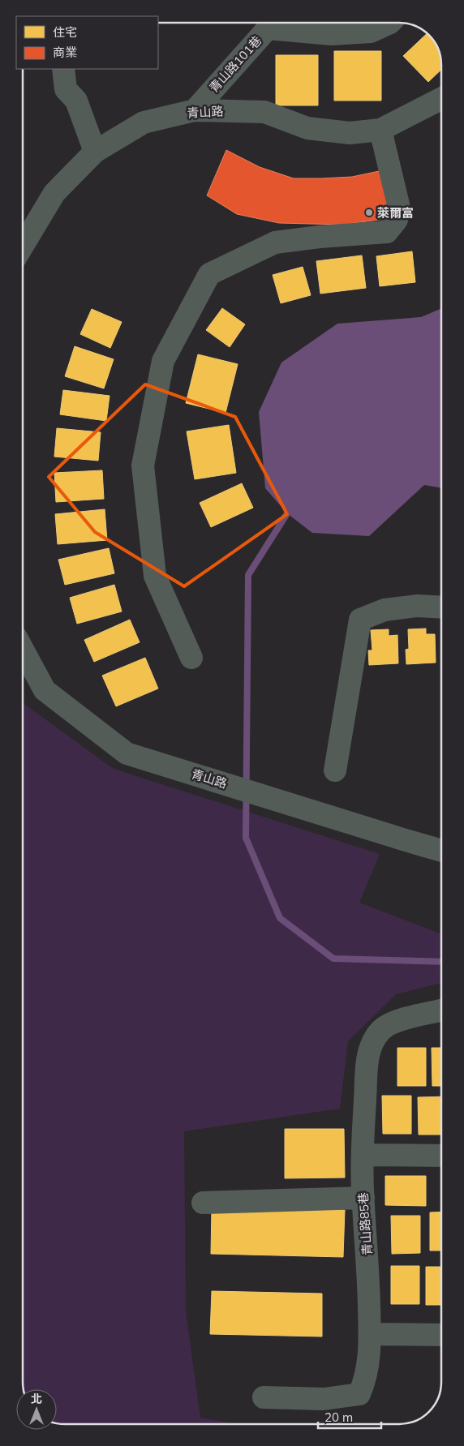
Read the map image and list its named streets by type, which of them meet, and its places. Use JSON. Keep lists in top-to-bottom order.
{
  "streets": {
    "street": ["青山路101巷", "青山路", "青山路85巷"]
  },
  "crossings": [
    ["青山路101巷", "青山路"]
  ],
  "places": ["萊爾富"],
  "legend": ["住宅", "商業"],
  "scale_bar": "20 m",
  "north": "top"
}
